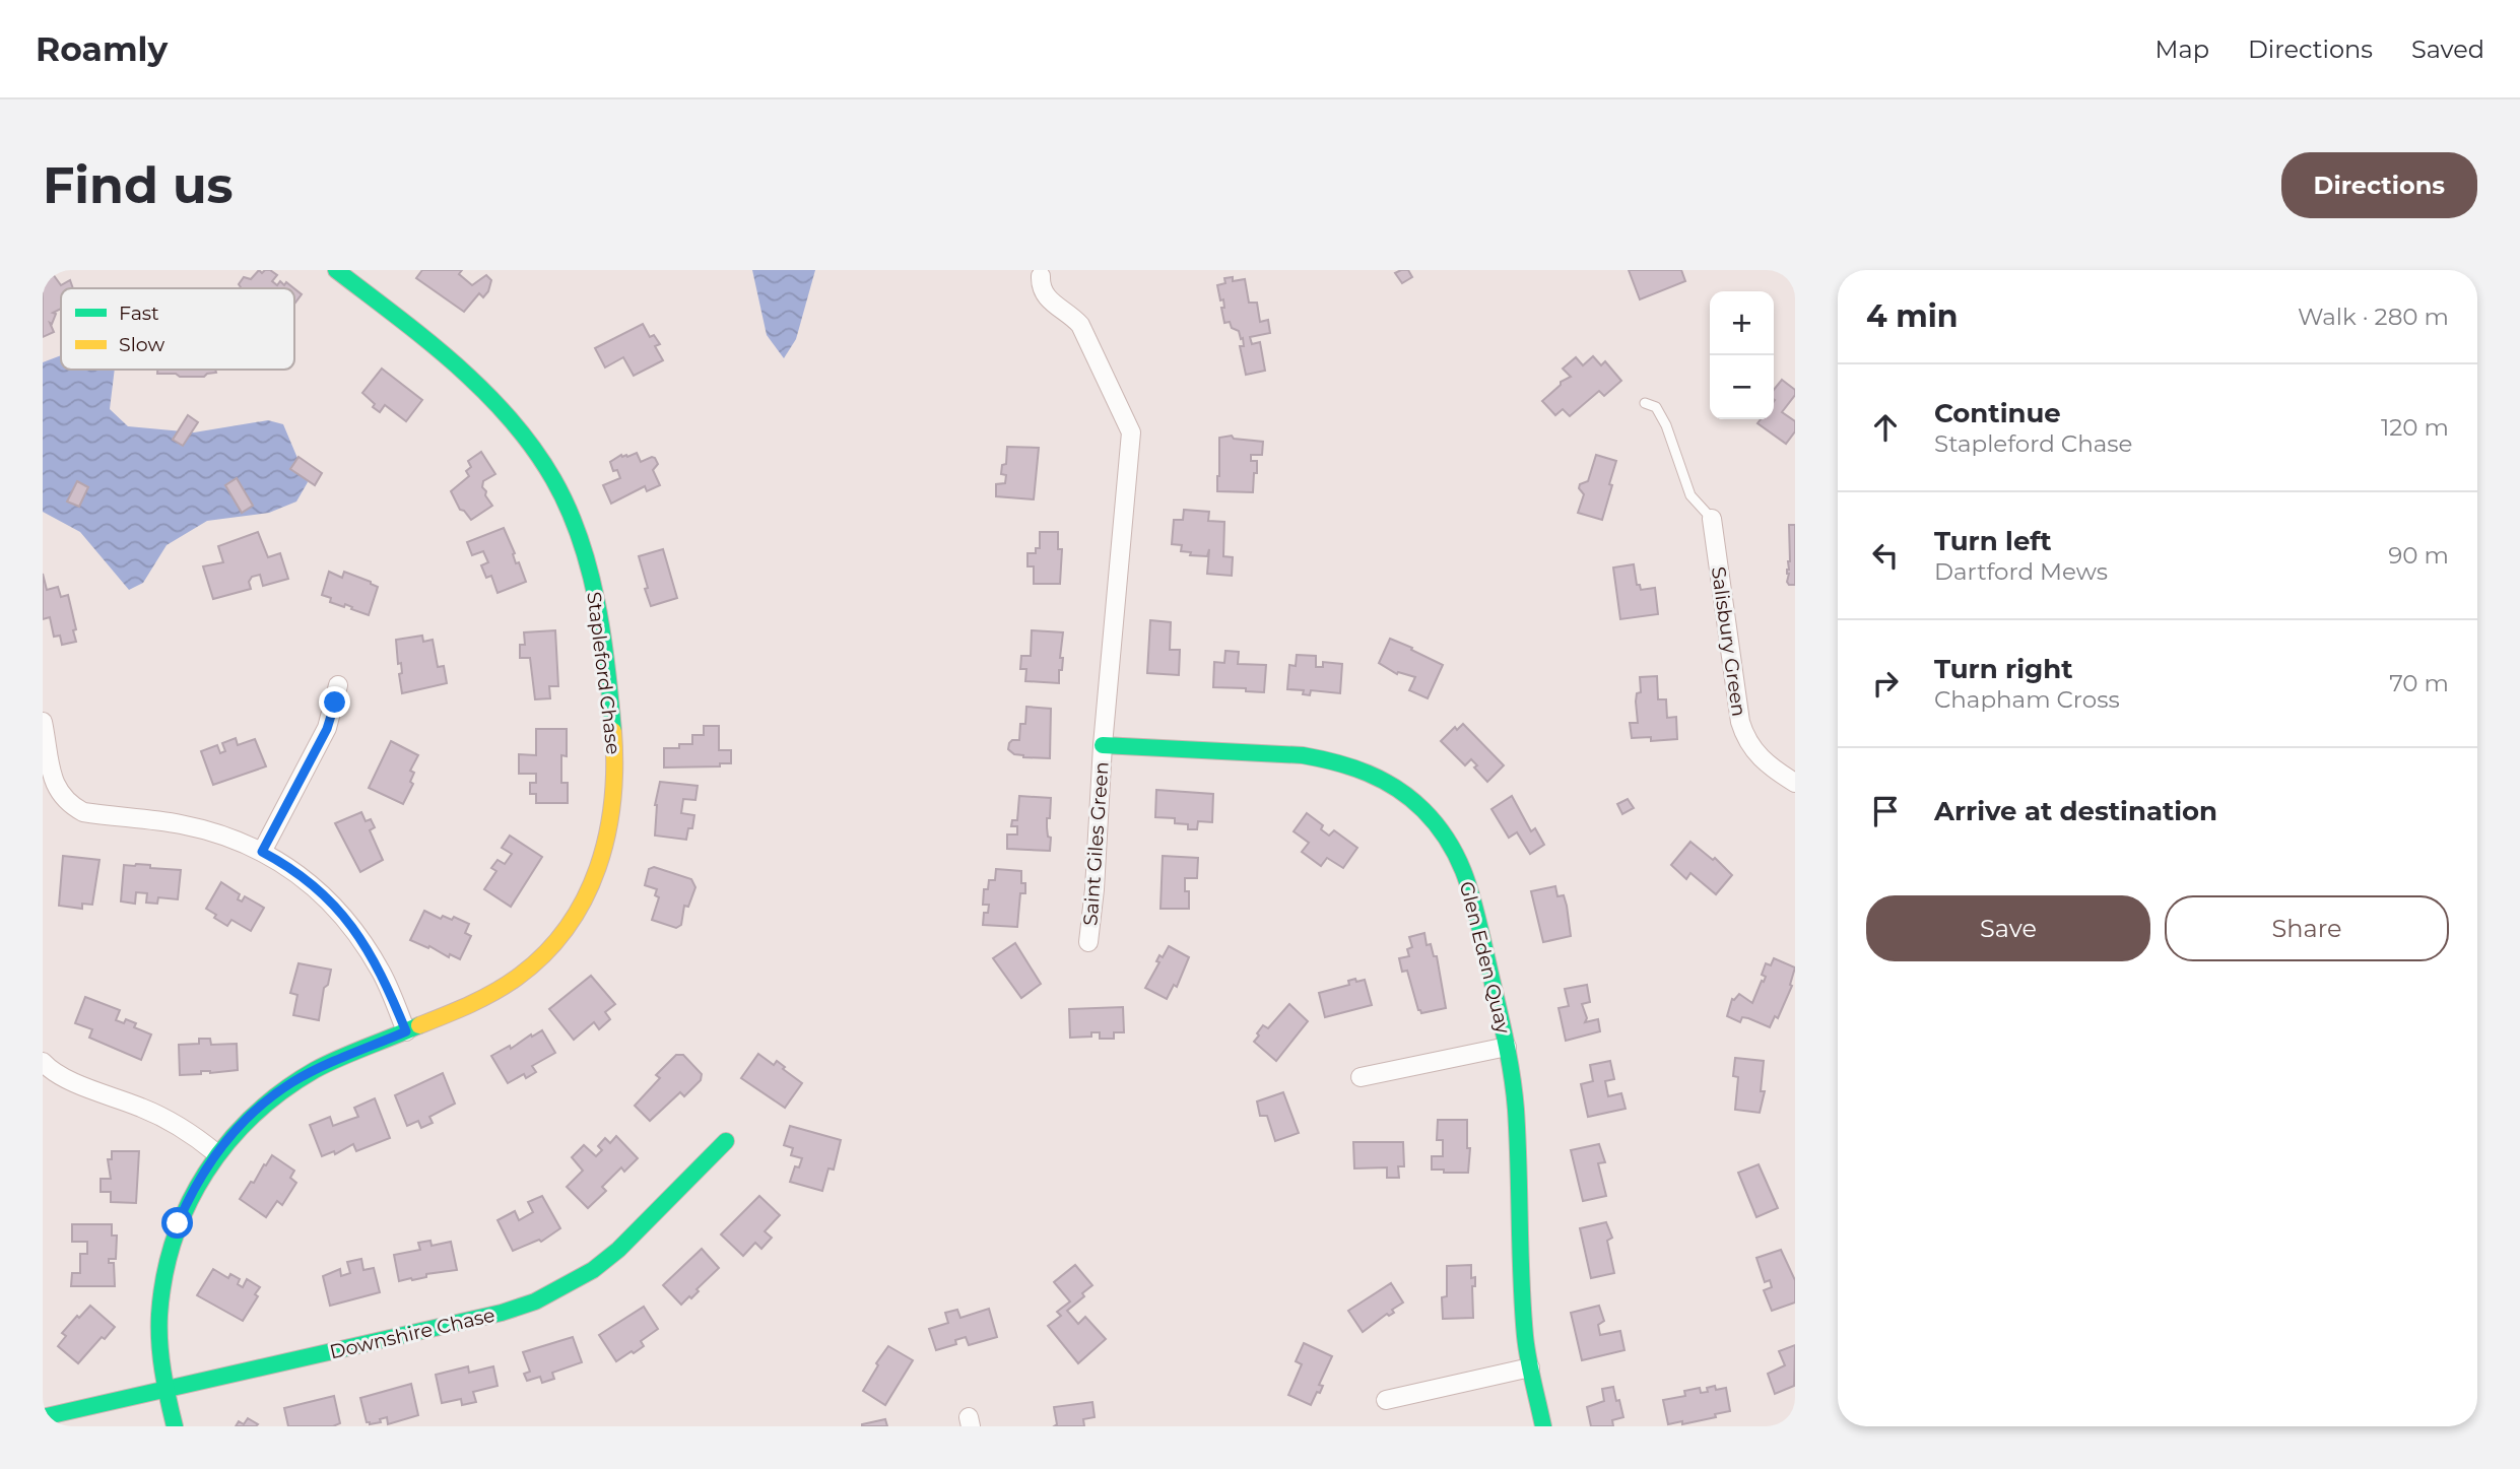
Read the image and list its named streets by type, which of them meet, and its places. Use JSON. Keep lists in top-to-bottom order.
{
  "streets": {
    "street": [
      "Salisbury Green",
      "Stapleford Chase",
      "Saint Giles Green",
      "Glen Eden Quay",
      "Downshire Chase"
    ]
  },
  "crossings": [
    ["Stapleford Chase", "Downshire Chase"],
    ["Saint Giles Green", "Glen Eden Quay"]
  ],
  "legend": ["Fast", "Slow"],
  "page": {
    "header": "Roamly",
    "nav": ["Map", "Directions", "Saved"],
    "buttons": [
      "Directions",
      ["Save", "Share"]
    ],
    "title": "Find us",
    "heading": ["4 min", "Walk · 280 m"],
    "map_buttons": ["+", "−"],
    "list": [
      ["Continue", "Stapleford Chase", "120 m"],
      ["Turn left", "Dartford Mews", "90 m"],
      ["Turn right", "Chapham Cross", "70 m"],
      "Arrive at destination"
    ]
  }
}
